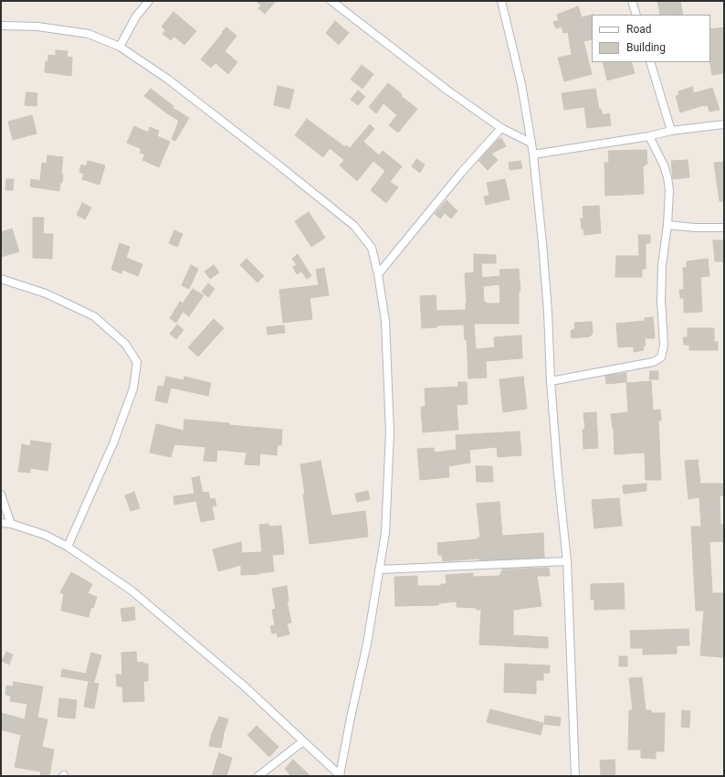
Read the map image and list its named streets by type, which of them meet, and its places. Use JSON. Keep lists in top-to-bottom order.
{
  "legend": ["Road", "Building"]
}
